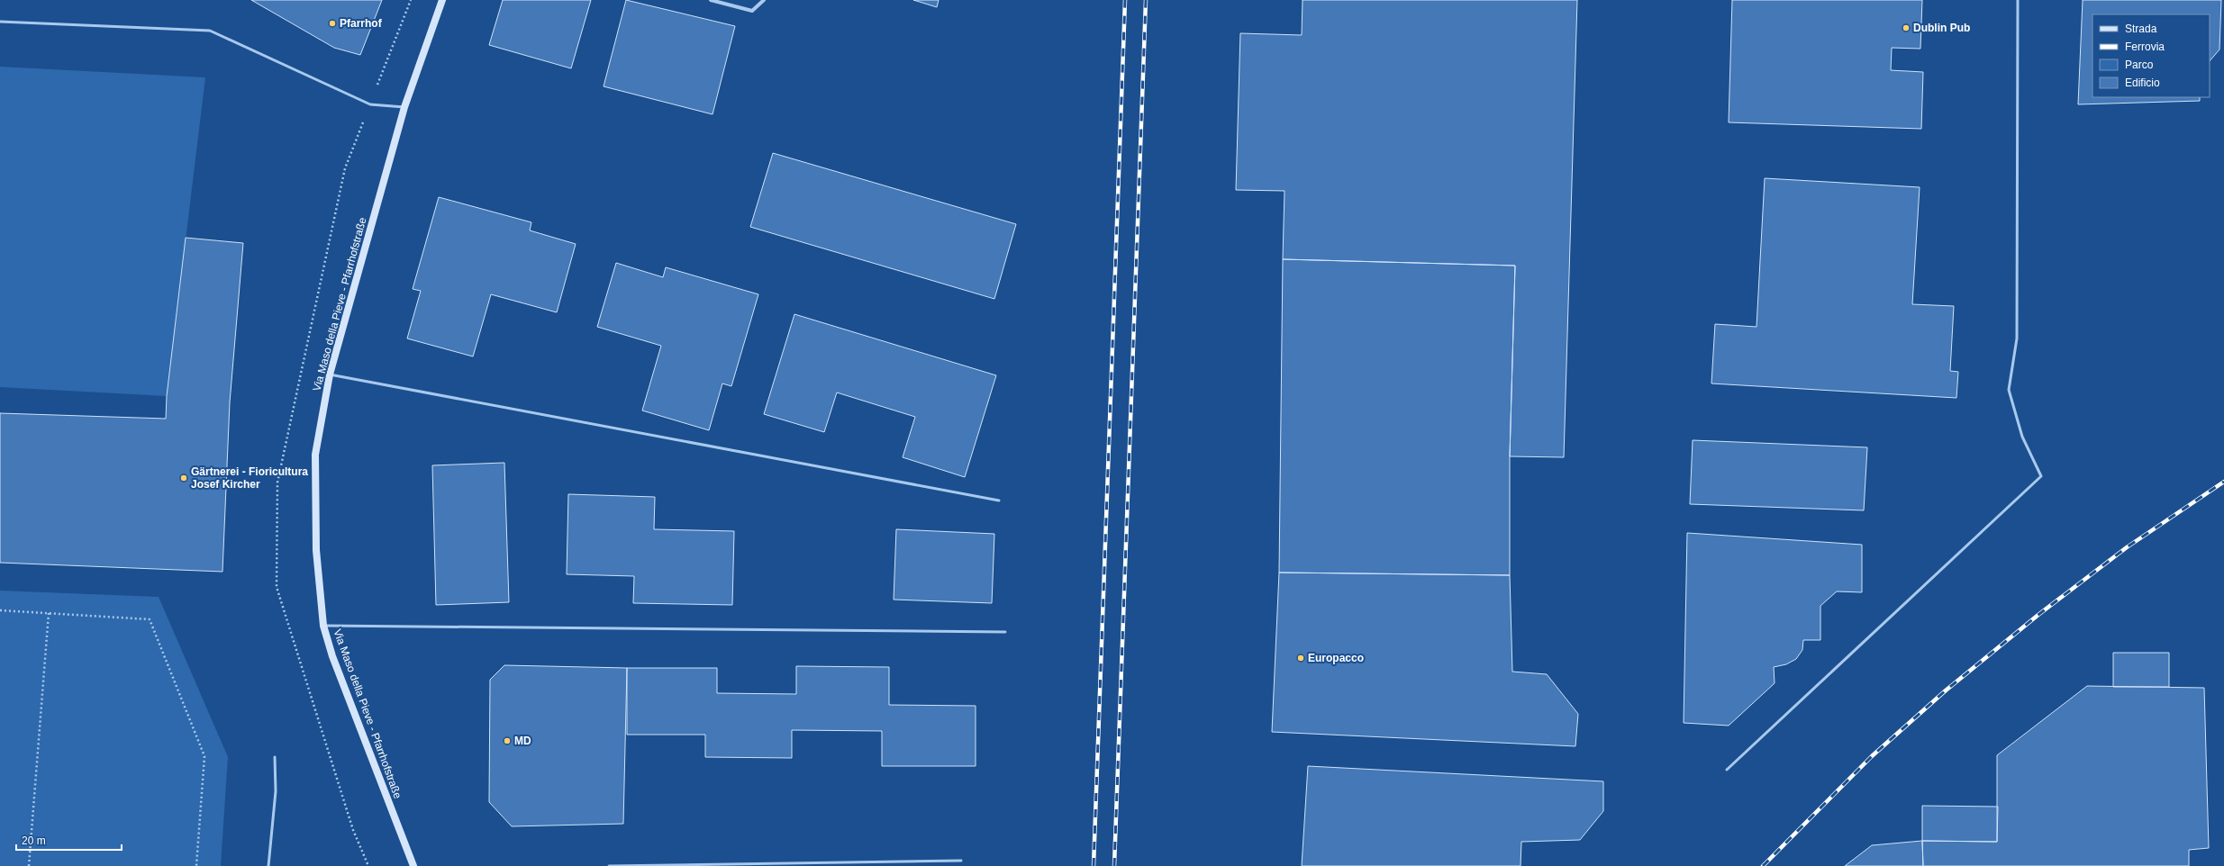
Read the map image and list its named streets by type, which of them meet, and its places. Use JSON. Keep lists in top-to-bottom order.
{
  "streets": {
    "street": ["Via Maso della Pieve - Pfarrhofstraße"]
  },
  "places": [
    "Pfarrhof",
    "Dublin Pub",
    "Gärtnerei - Fioricultura Josef Kircher",
    "Europacco",
    "MD"
  ],
  "legend": [
    "Strada",
    "Ferrovia",
    "Parco",
    "Edificio"
  ],
  "scale_bar": "20 m"
}
